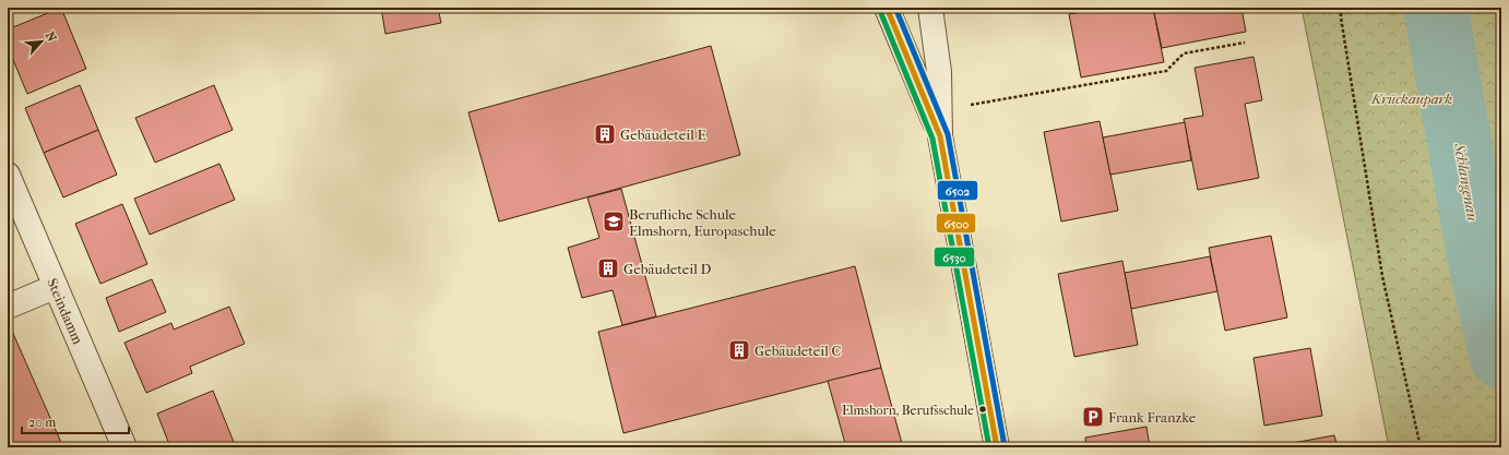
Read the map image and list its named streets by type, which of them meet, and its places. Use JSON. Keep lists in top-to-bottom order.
{
  "streets": {
    "street": ["Steindamm"]
  },
  "water": ["Schlangenau"],
  "parks": ["Krückaupark"],
  "places": {
    "building": ["Gebäudeteil E", "Gebäudeteil D", "Gebäudeteil C"],
    "school or university": ["Berufliche Schule Elmshorn, Europaschule"],
    "other": ["Elmshorn, Berufsschule"],
    "parking": ["Frank Franzke"]
  },
  "lines": ["transit line 6500", "transit line 6502", "transit line 6530"],
  "scale_bar": "20 m",
  "north": "top right"
}
